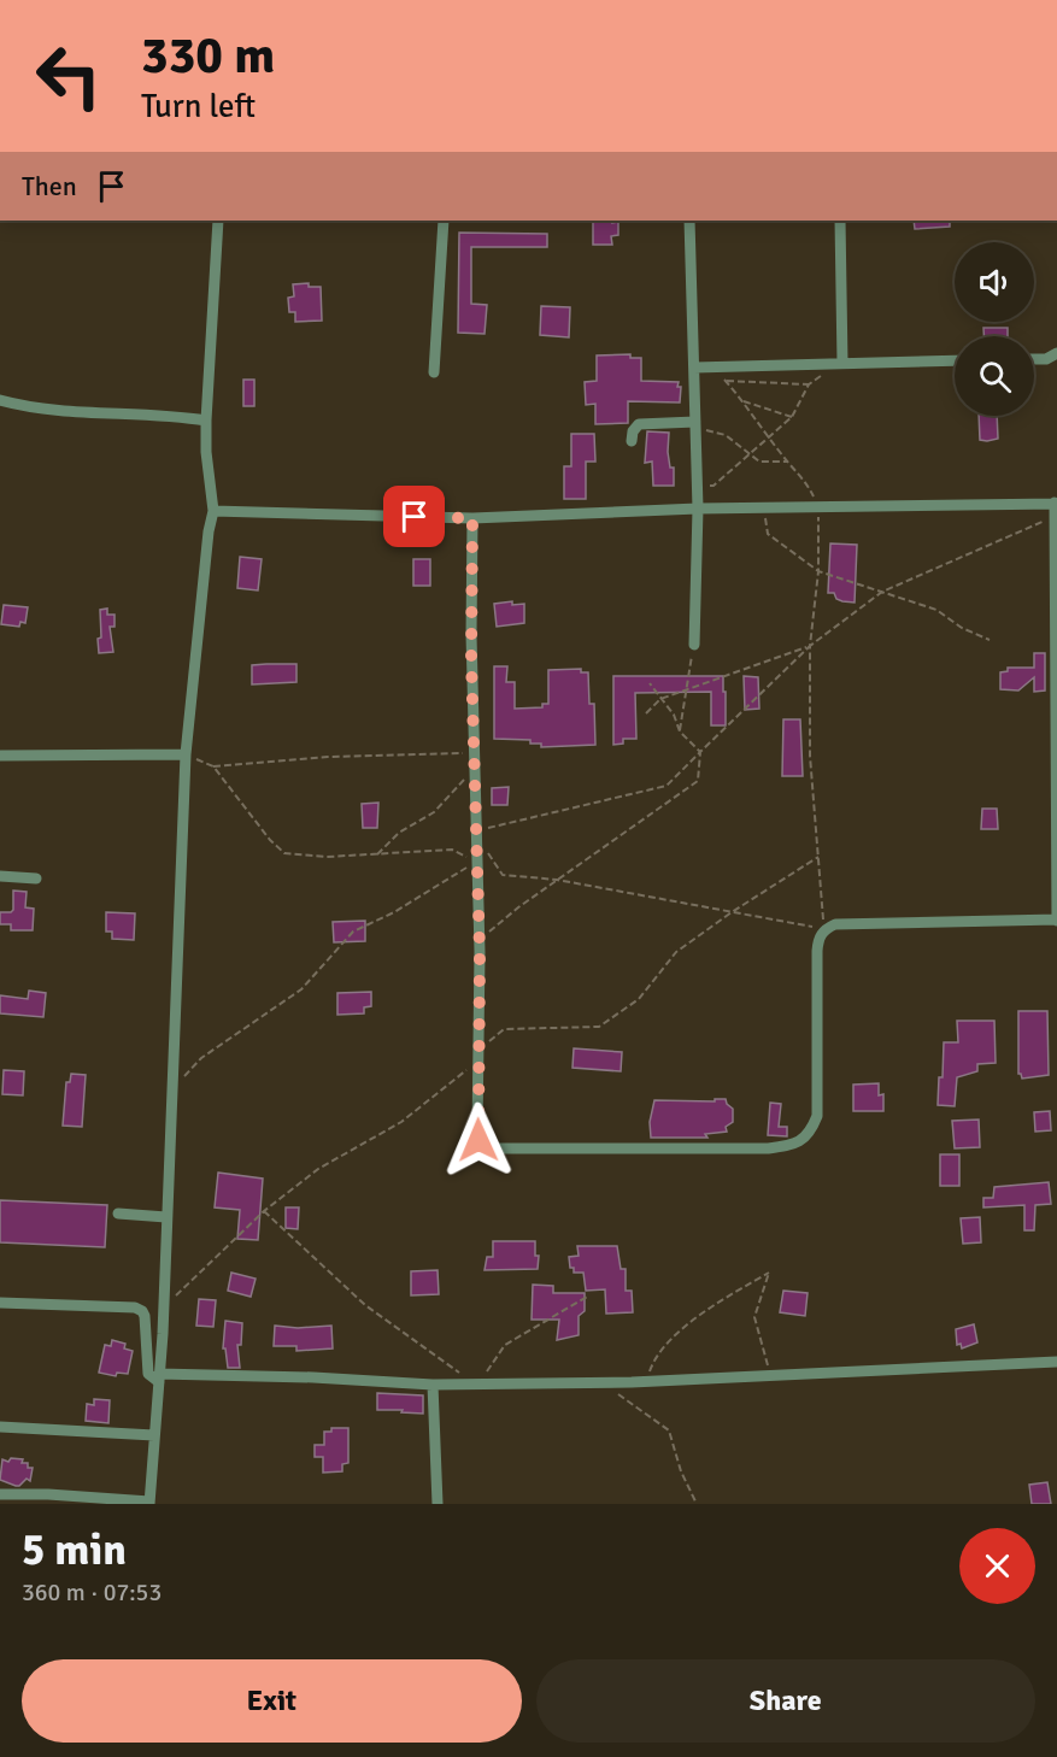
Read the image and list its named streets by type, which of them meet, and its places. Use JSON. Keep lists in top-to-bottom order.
{
  "page": {
    "turn": ["330 m", "Turn left"],
    "then": "Then",
    "heading": ["5 min", "360 m · 07:53"],
    "buttons": ["Exit", "Share"]
  }
}
